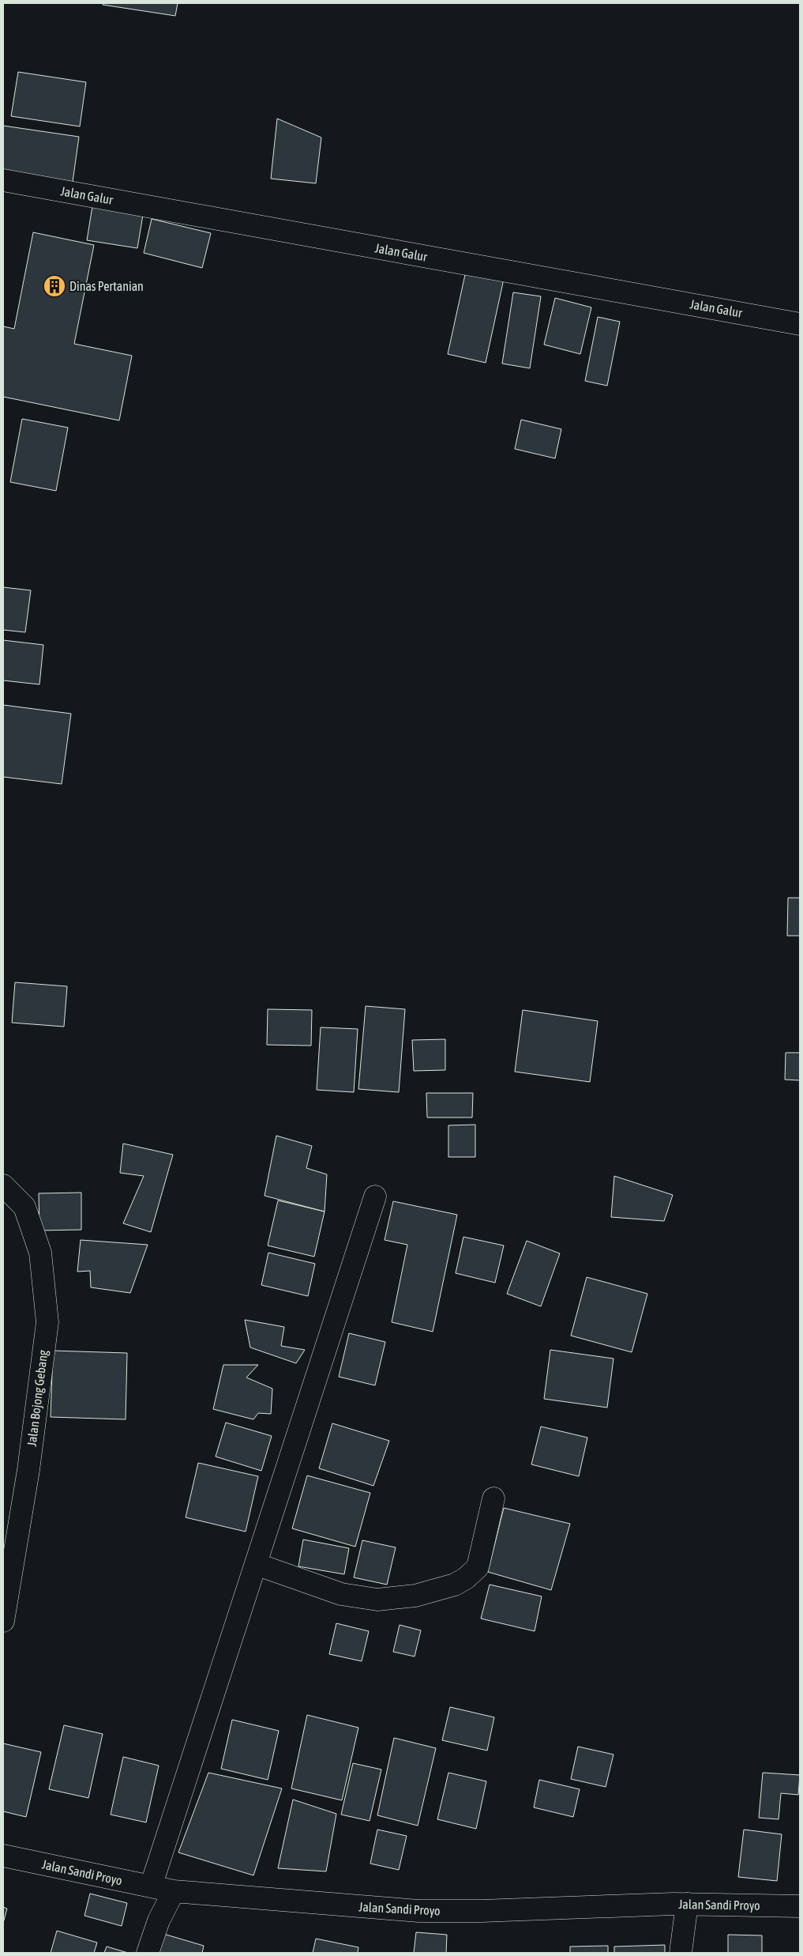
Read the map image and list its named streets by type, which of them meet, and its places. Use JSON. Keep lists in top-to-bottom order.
{
  "streets": {
    "street": ["Jalan Galur", "Jalan Bojong Gebang", "Jalan Sandi Proyo"]
  },
  "places": {
    "building": ["Dinas Pertanian"]
  }
}
